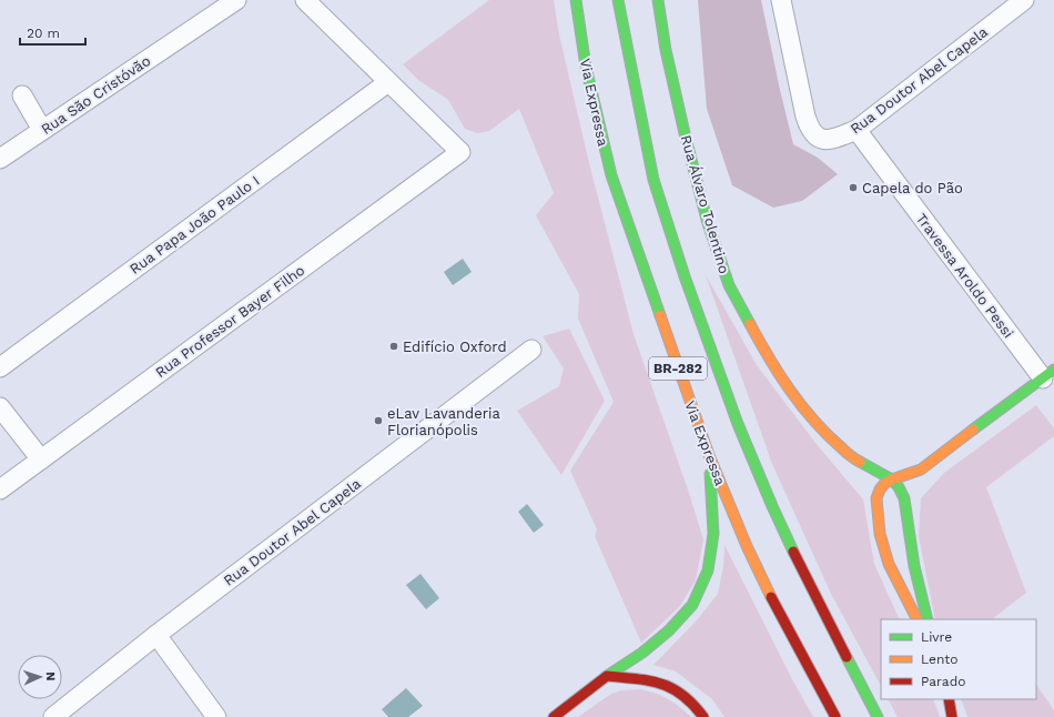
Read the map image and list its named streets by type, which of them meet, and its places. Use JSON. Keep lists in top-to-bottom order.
{
  "streets": {
    "main road": ["Via Expressa", "Rua Álvaro Tolentino", "BR-282"],
    "street": [
      "Rua Doutor Abel Capela",
      "Rua São Cristóvão",
      "Rua Papa João Paulo I",
      "Travessa Aroldo Pessi",
      "Rua Professor Bayer Filho"
    ]
  },
  "crossings": [
    ["Rua Doutor Abel Capela", "Travessa Aroldo Pessi"],
    ["Rua Papa João Paulo I", "Rua Professor Bayer Filho"]
  ],
  "places": ["Capela do Pão", "Edifício Oxford", "eLav Lavanderia Florianópolis"],
  "legend": ["Livre", "Lento", "Parado"],
  "scale_bar": "20 m",
  "north": "right"
}
